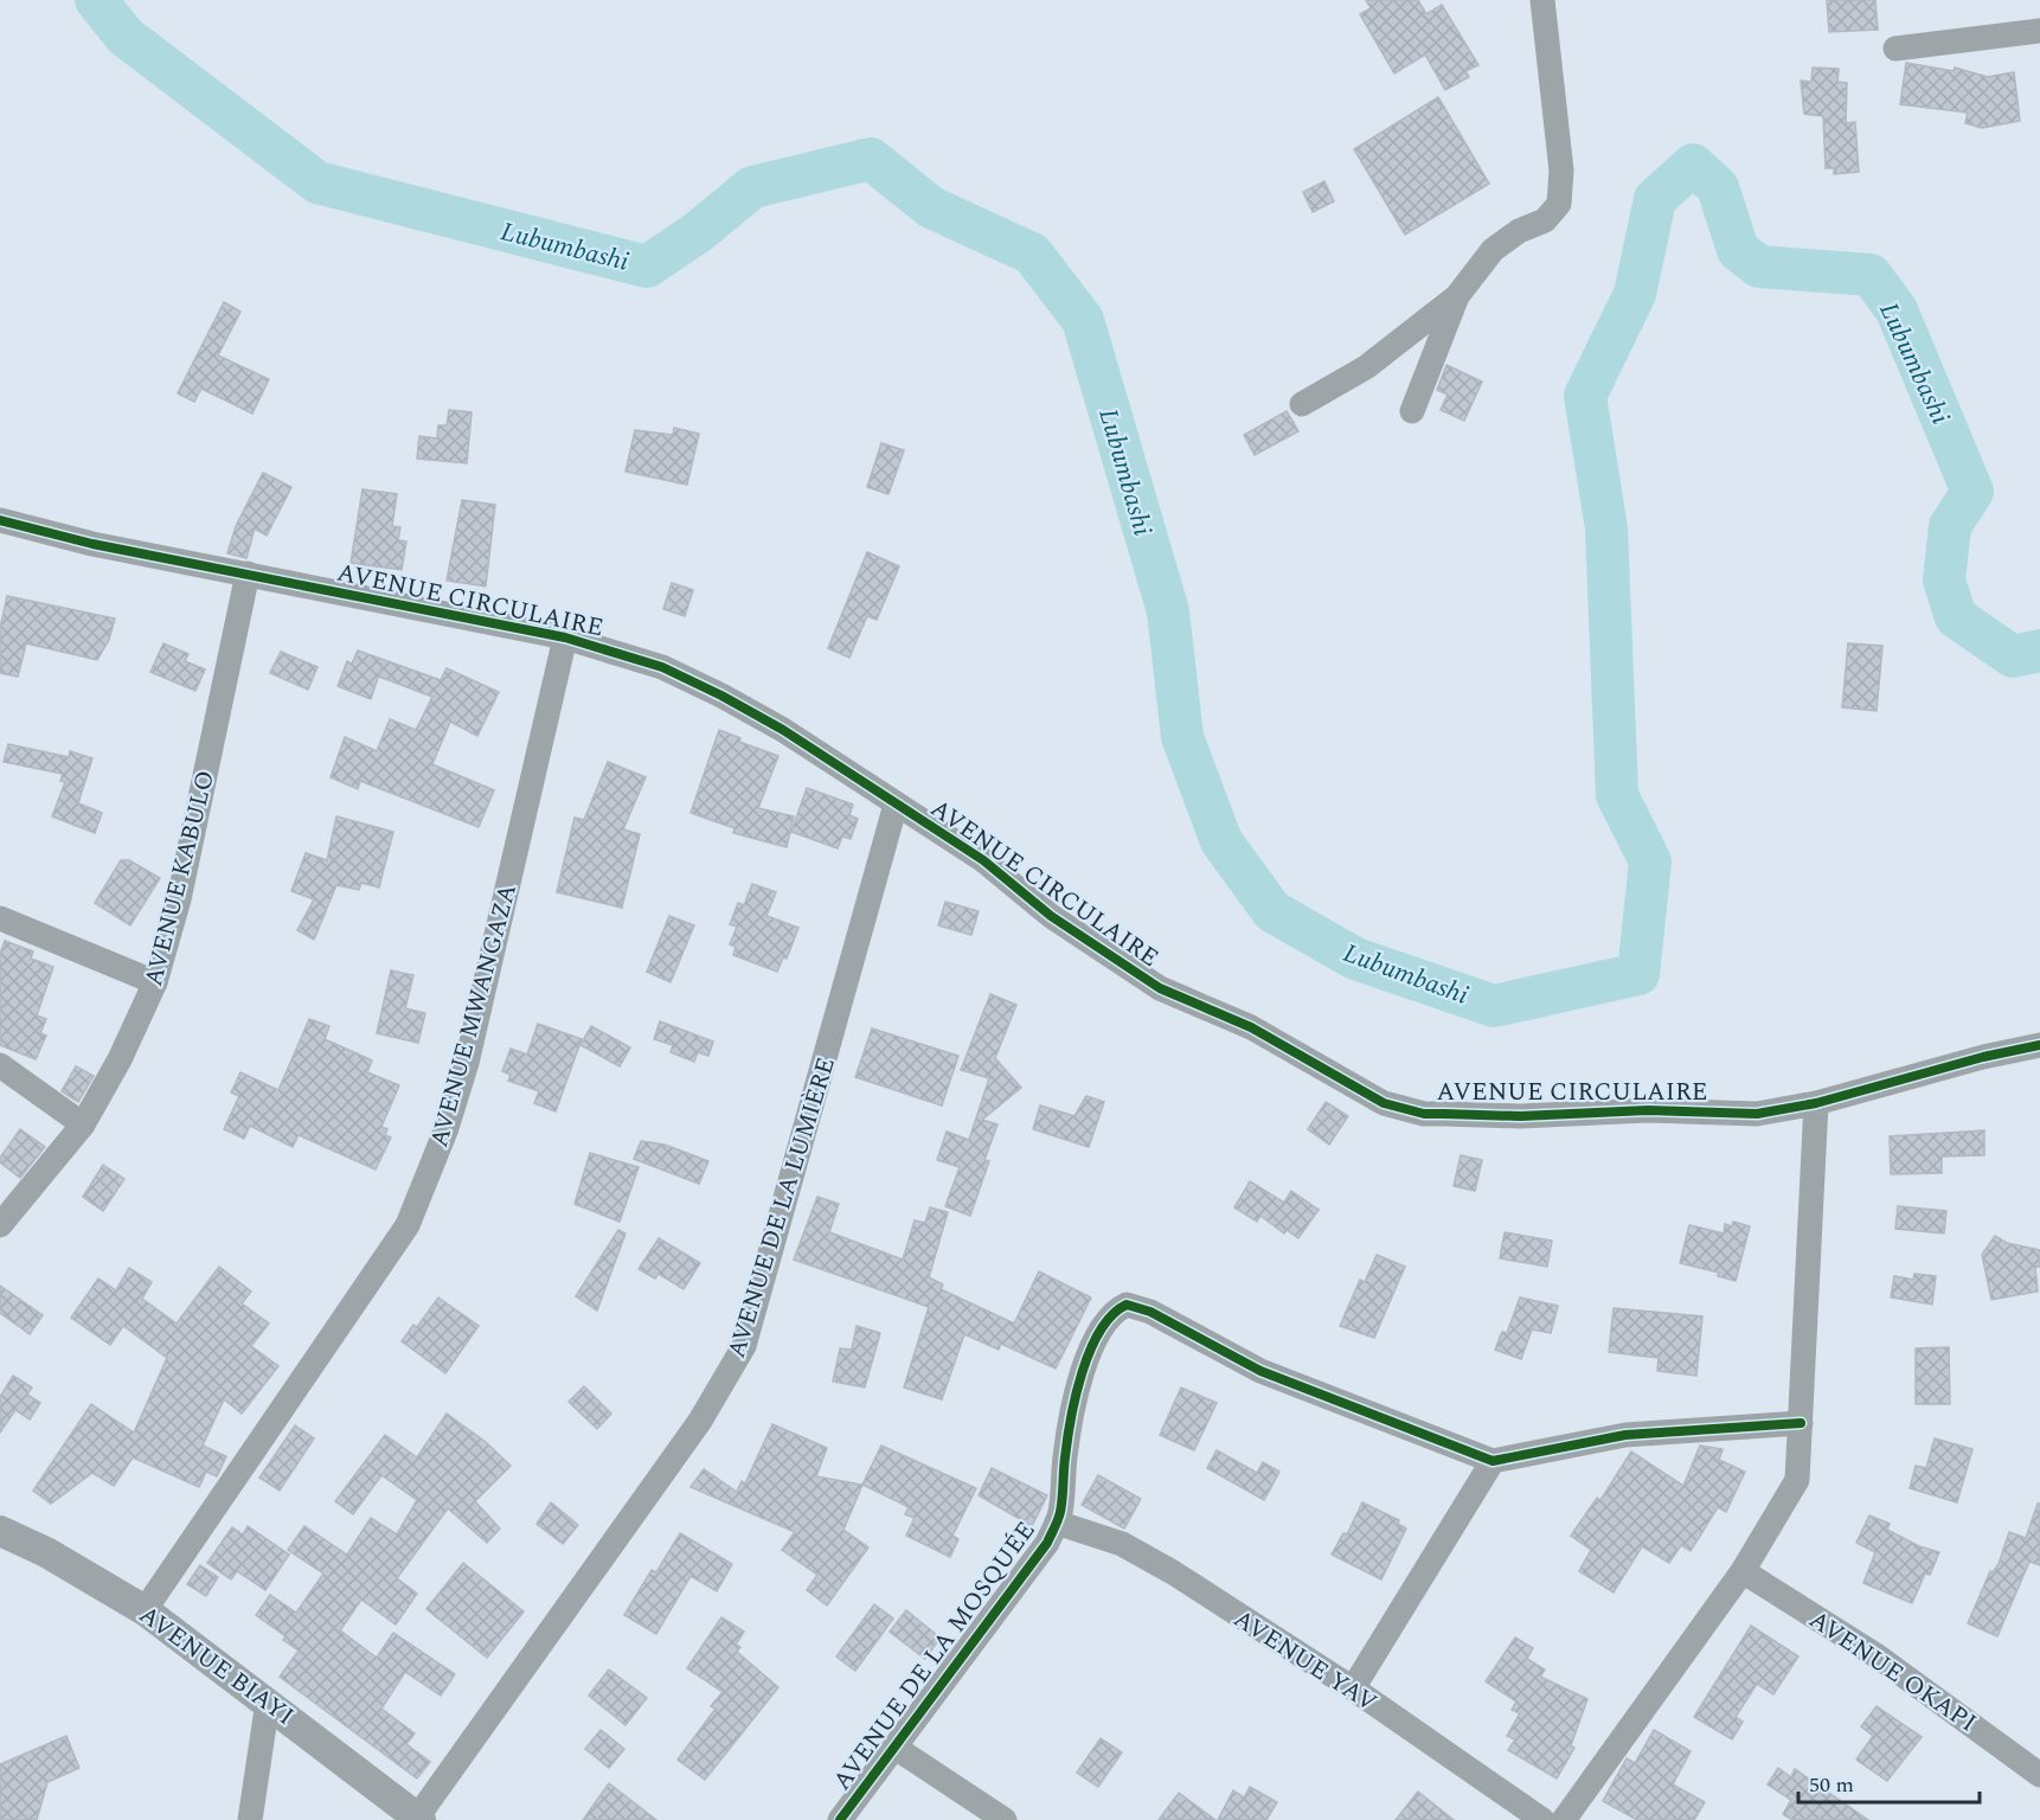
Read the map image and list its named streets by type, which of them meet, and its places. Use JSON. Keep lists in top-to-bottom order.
{
  "streets": {
    "street": [
      "AVENUE CIRCULAIRE",
      "AVENUE KABULO",
      "AVENUE MWANGAZA",
      "AVENUE DE LA LUMIÈRE",
      "AVENUE DE LA MOSQUÉE",
      "AVENUE YAV",
      "AVENUE BIAYI",
      "AVENUE OKAPI"
    ]
  },
  "crossings": [
    ["AVENUE CIRCULAIRE", "AVENUE KABULO"],
    ["AVENUE CIRCULAIRE", "AVENUE MWANGAZA"],
    ["AVENUE CIRCULAIRE", "AVENUE DE LA LUMIÈRE"],
    ["AVENUE MWANGAZA", "AVENUE BIAYI"],
    ["AVENUE DE LA LUMIÈRE", "AVENUE BIAYI"],
    ["AVENUE DE LA MOSQUÉE", "AVENUE YAV"]
  ],
  "water": ["Lubumbashi"],
  "scale_bar": "50 m"
}
